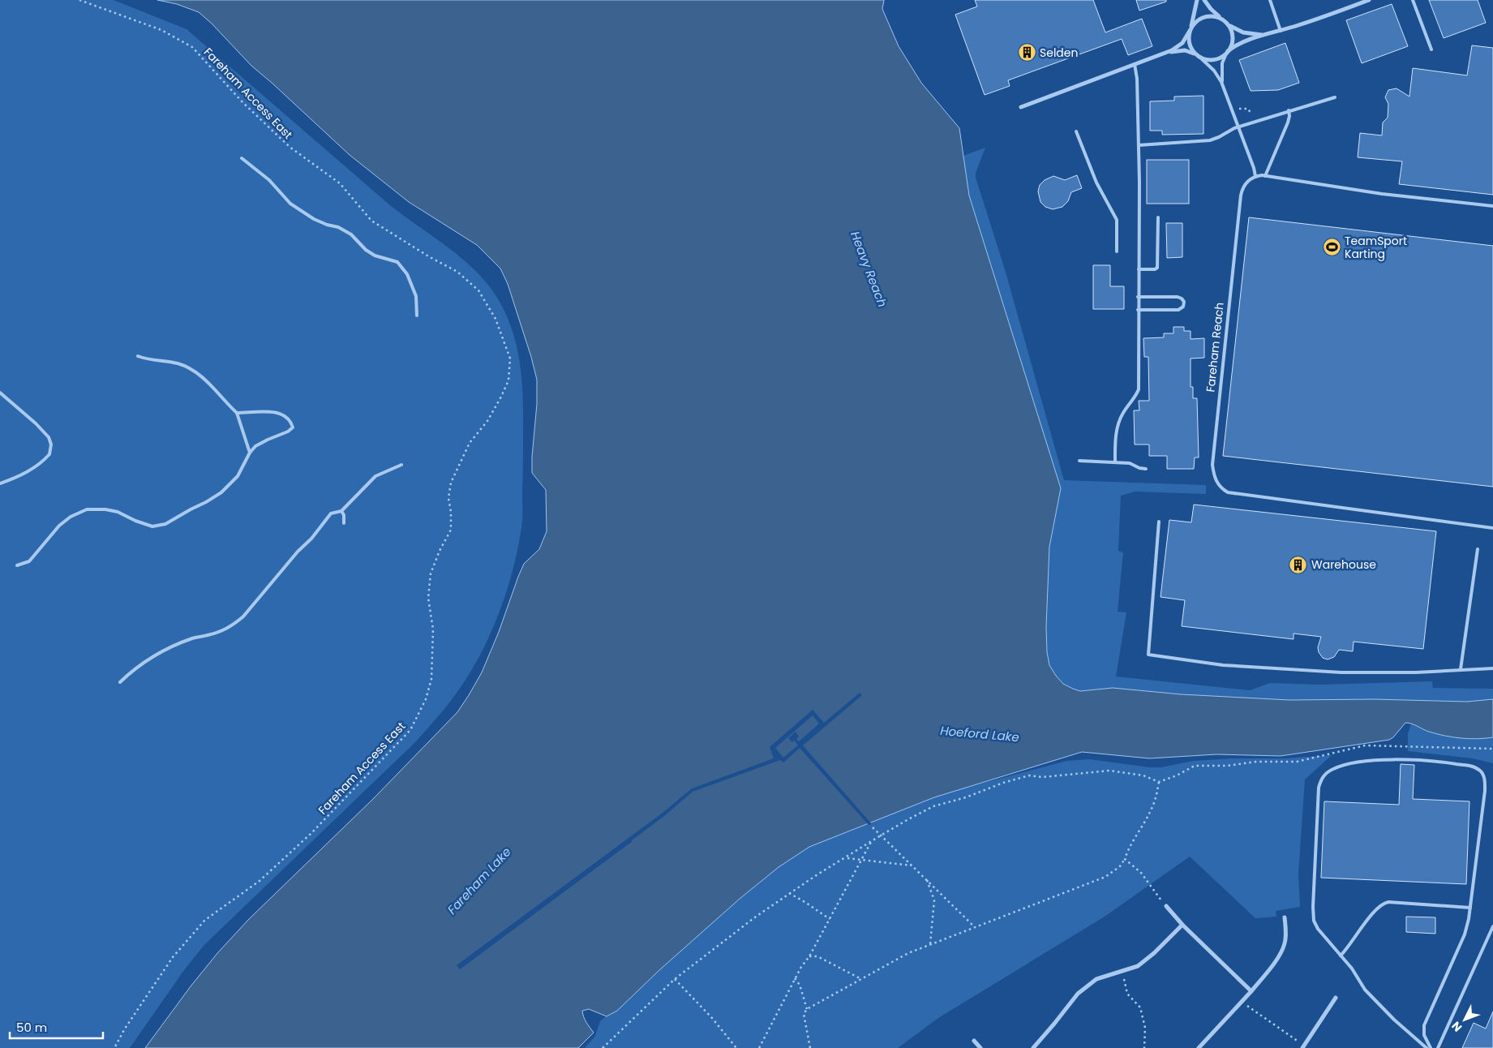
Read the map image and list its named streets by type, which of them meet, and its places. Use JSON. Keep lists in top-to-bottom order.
{
  "streets": {
    "lane": ["Fareham Reach"],
    "path": ["Fareham Access East"]
  },
  "water": ["Heavy Reach", "Hoeford Lake", "Fareham Lake"],
  "places": {
    "building": ["Selden", "Warehouse"],
    "sports": ["TeamSport Karting"]
  },
  "scale_bar": "50 m",
  "north": "bottom left"
}
